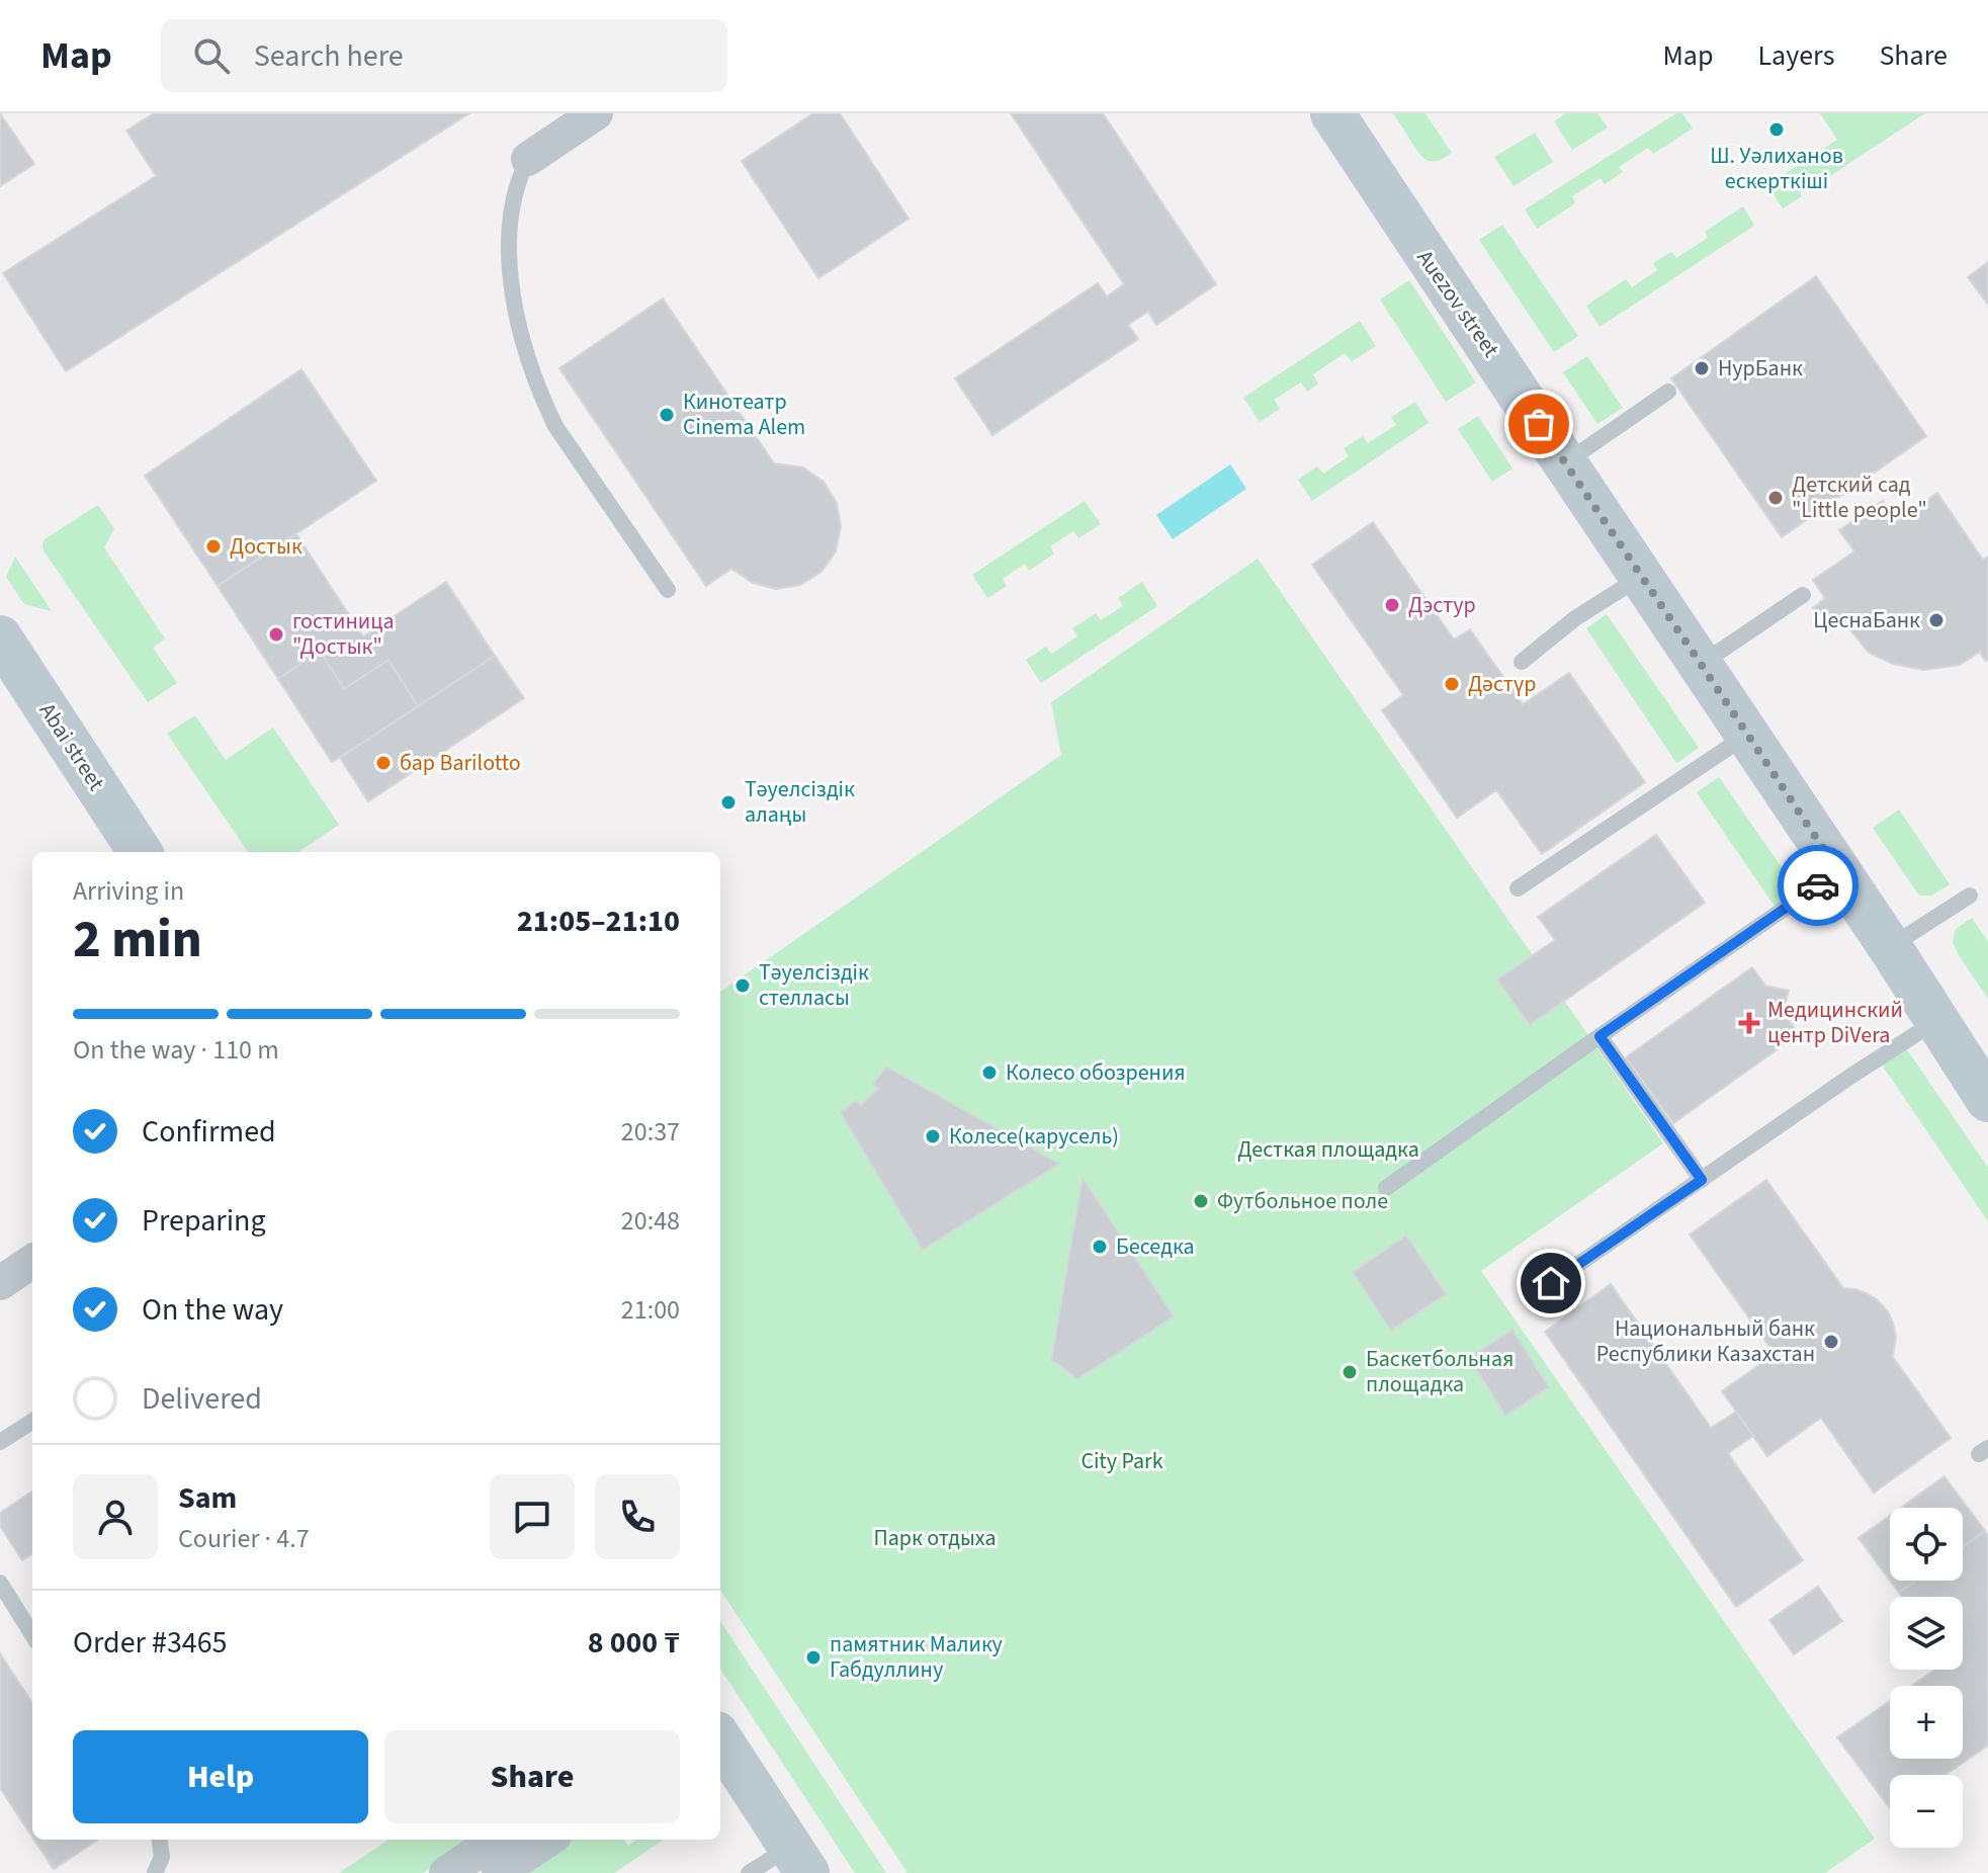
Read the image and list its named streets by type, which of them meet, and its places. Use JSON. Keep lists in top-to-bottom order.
{
  "streets": {
    "main road": ["Auezov street", "Abai street"]
  },
  "parks": ["Десткая площадка", "City Park", "Парк отдыха"],
  "places": {
    "other": [
      "Ш. Уәлиханов ескерткіші",
      "НурБанк",
      "Кинотеатр Cinema Alem",
      "Детский сад \"Little people\"",
      "Достык",
      "Дэстур",
      "ЦеснаБанк",
      "гостиница \"Достык\"",
      "Дәстүр",
      "бар Barilotto",
      "Тәуелсіздік алаңы",
      "Тәуелсіздік стелласы",
      "Колесо обозрения",
      "Колесе(карусель)",
      "Футбольное поле",
      "Беседка",
      "Национальный банк Республики Казахстан",
      "Баскетбольная площадка",
      "памятник Малику Габдуллину"
    ],
    "health": ["Медицинский центр DiVera"]
  },
  "page": {
    "header": "Map",
    "search": "Search here",
    "nav": ["Map", "Layers", "Share"],
    "heading": ["2 min", "Arriving in", "21:05–21:10"],
    "panel": [
      "Sam",
      "Courier · 4.7",
      "Order #3465",
      "8 000 ₸"
    ],
    "bar": "On the way · 110 m",
    "list": [
      ["Confirmed", "20:37"],
      ["Preparing", "20:48"],
      ["On the way", "21:00"],
      "Delivered"
    ],
    "map_buttons": ["+", "−"],
    "buttons": ["Help", "Share"]
  }
}
